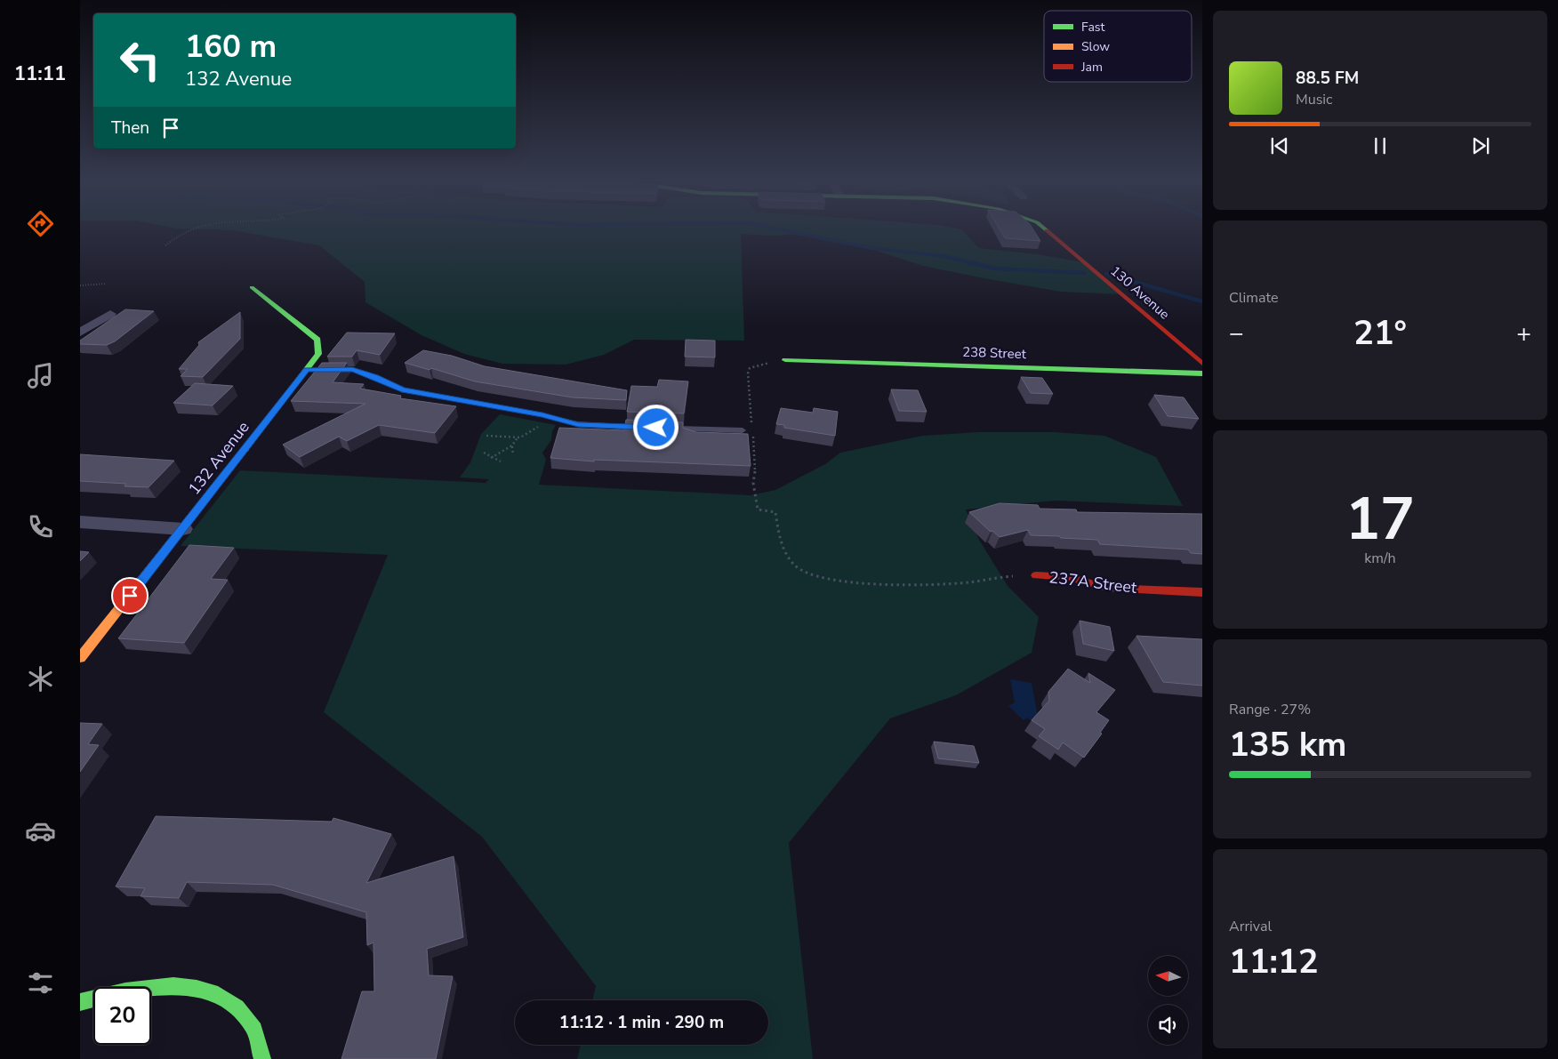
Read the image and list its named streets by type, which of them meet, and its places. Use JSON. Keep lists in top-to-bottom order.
{
  "streets": {
    "street": [
      "130 Avenue",
      "238 Street",
      "132 Avenue",
      "237A Street"
    ]
  },
  "legend": ["Fast", "Slow", "Jam"],
  "north": "left",
  "page": {
    "tabs": "11:11",
    "turn": ["160 m", "132 Avenue"],
    "song": ["88.5 FM", "Music"],
    "then": "Then",
    "tile": [
      "Climate",
      ["17", "km/h"],
      ["Range · 27%", "135 km"],
      ["Arrival", "11:12"]
    ],
    "heat": ["−", "21°", "+"],
    "limit": "20",
    "trip": "11:12 · 1 min · 290 m"
  }
}
